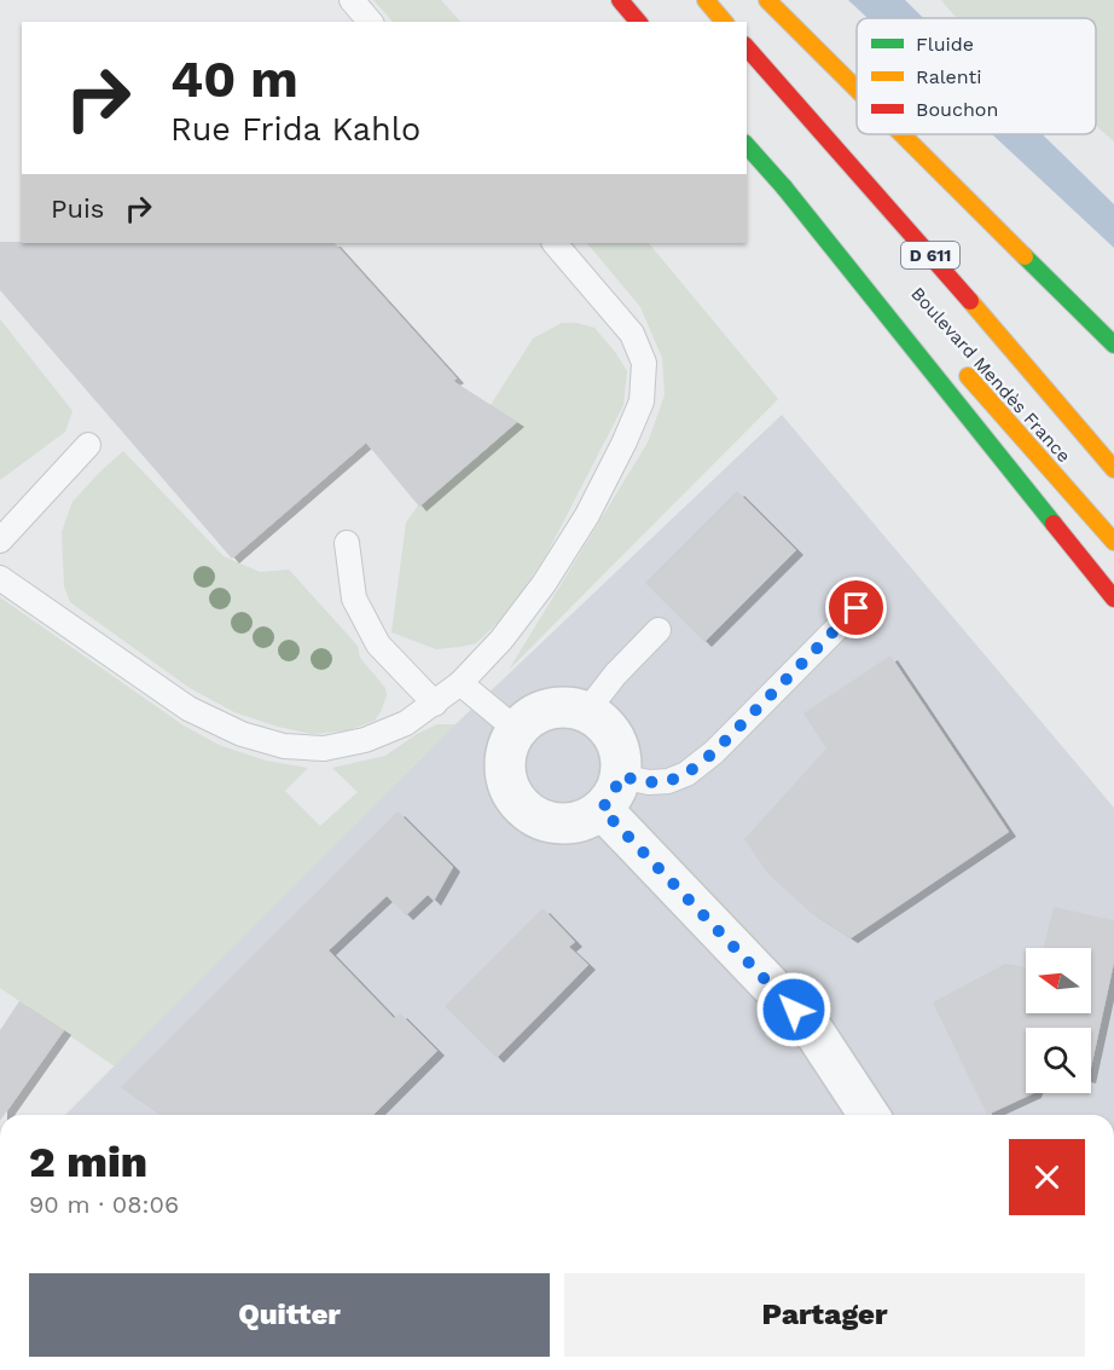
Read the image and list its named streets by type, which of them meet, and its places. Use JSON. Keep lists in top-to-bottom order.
{
  "streets": {
    "main road": ["D 611", "Boulevard Mendès France"]
  },
  "legend": ["Fluide", "Ralenti", "Bouchon"],
  "north": "left",
  "page": {
    "turn": ["40 m", "Rue Frida Kahlo"],
    "then": "Puis",
    "heading": ["2 min", "90 m · 08:06"],
    "buttons": ["Quitter", "Partager"]
  }
}
